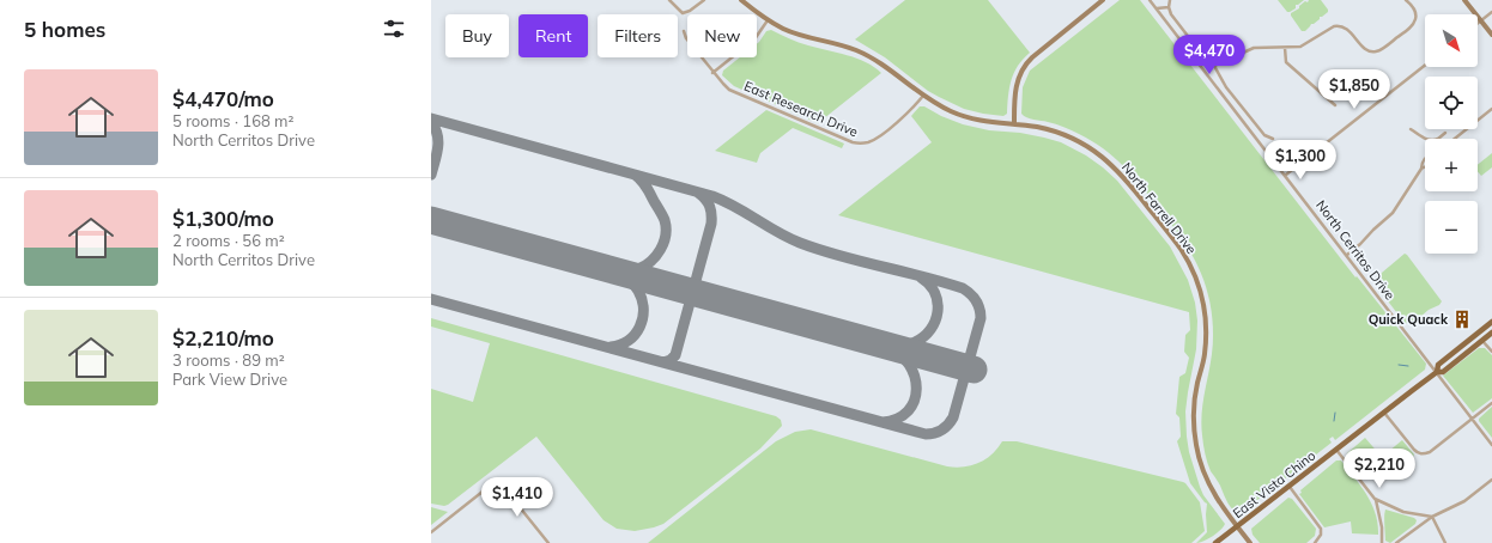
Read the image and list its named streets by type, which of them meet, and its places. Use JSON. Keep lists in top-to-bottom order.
{
  "streets": {
    "main road": ["East Vista Chino"],
    "street": ["East Research Drive", "North Farrell Drive", "North Cerritos Drive"]
  },
  "crossings": [
    ["East Research Drive", "North Farrell Drive"],
    ["North Farrell Drive", "East Vista Chino"],
    ["North Cerritos Drive", "East Vista Chino"]
  ],
  "places": {
    "building": ["Quick Quack"]
  },
  "north": "bottom right",
  "page": {
    "heading": "5 homes",
    "map_buttons": ["+", "−"],
    "chip": [
      "Buy",
      "Rent",
      "Filters",
      "New"
    ],
    "price": [
      "$4,470",
      "$1,850",
      "$1,300",
      "$2,210",
      "$1,410"
    ],
    "list": [
      {
        "name": "$4,470/mo",
        "note": "5 rooms · 168 m² · North Cerritos Drive"
      },
      {
        "name": "$1,300/mo",
        "note": "2 rooms · 56 m² · North Cerritos Drive"
      },
      {
        "name": "$2,210/mo",
        "note": "3 rooms · 89 m² · Park View Drive"
      }
    ]
  }
}
